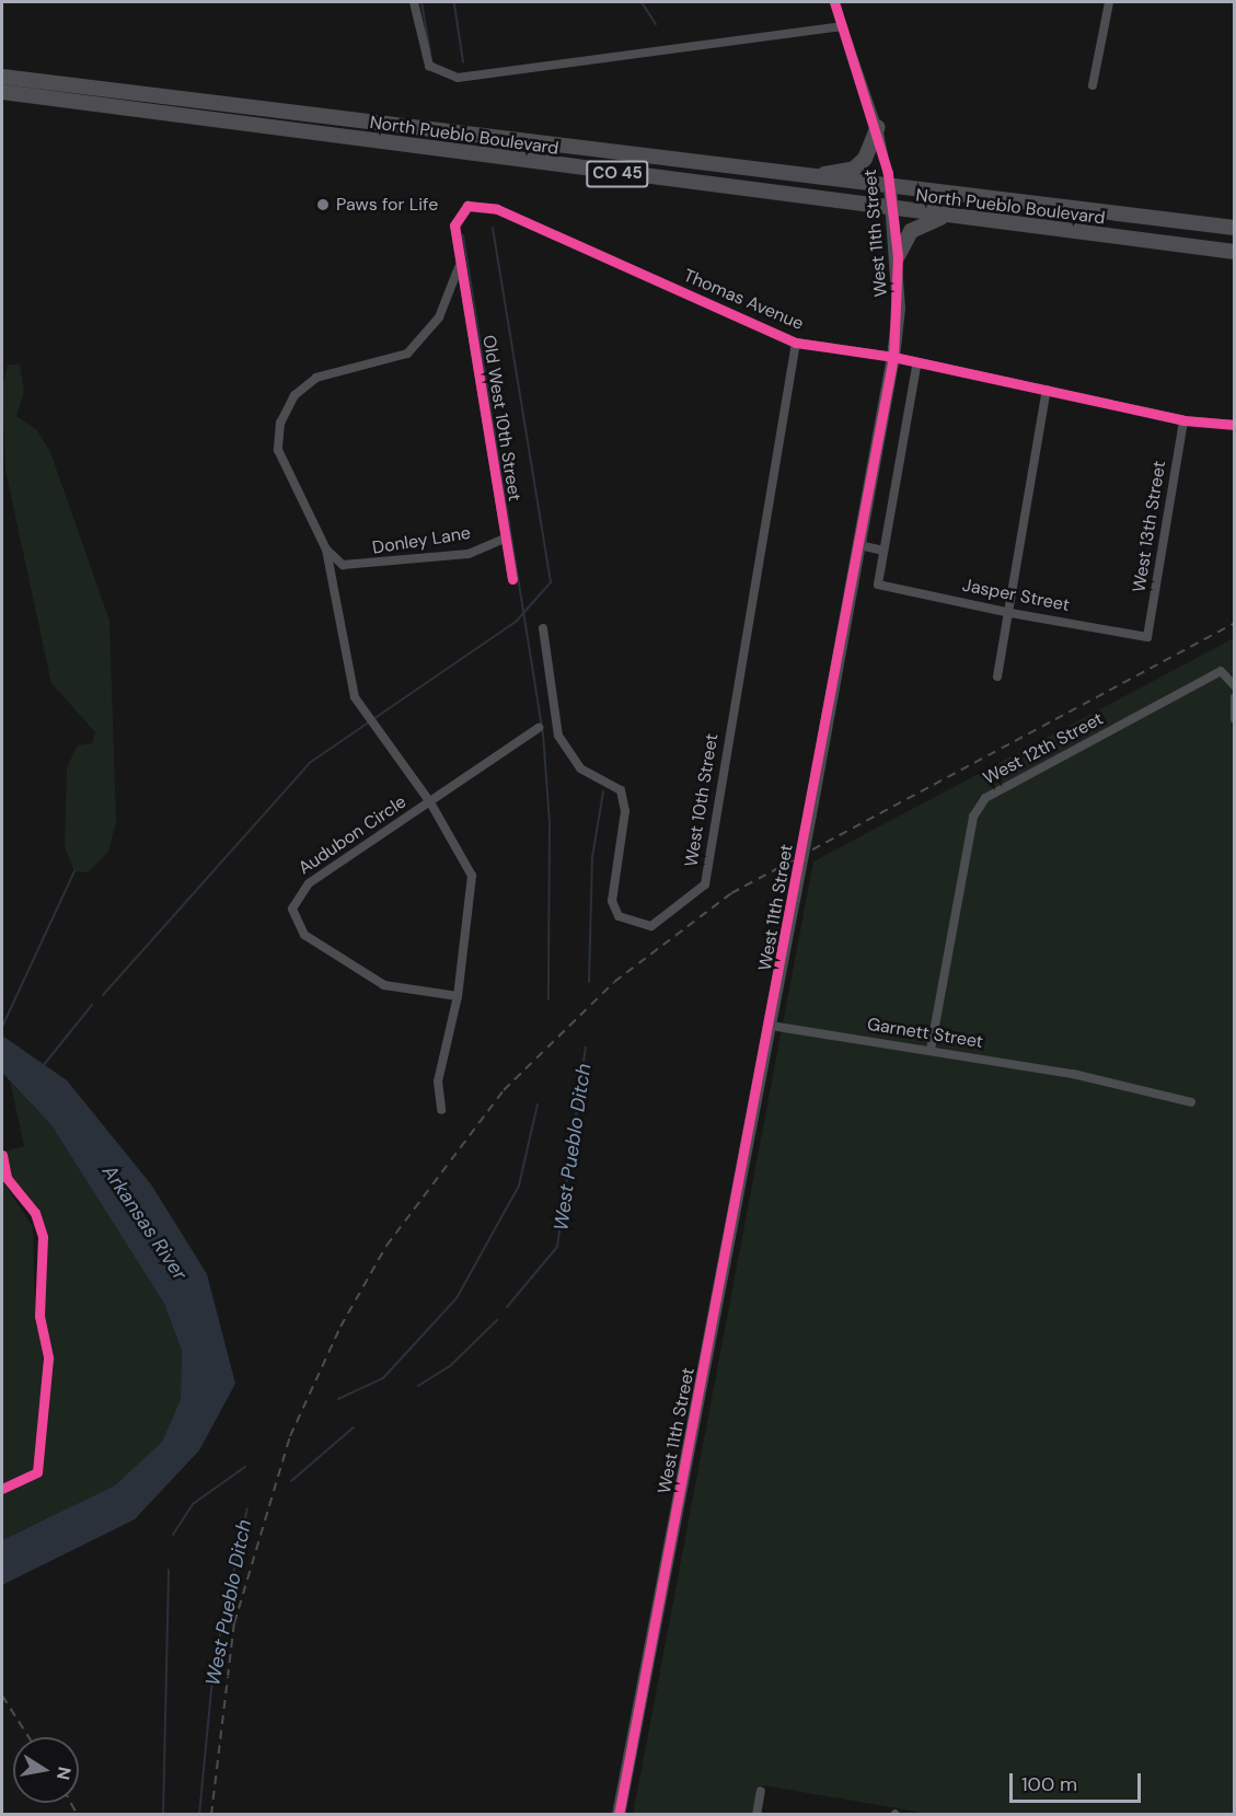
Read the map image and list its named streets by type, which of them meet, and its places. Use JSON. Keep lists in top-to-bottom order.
{
  "streets": {
    "main road": ["North Pueblo Boulevard", "CO 45"],
    "street": [
      "West 11th Street",
      "Thomas Avenue",
      "Old West 10th Street",
      "West 13th Street",
      "Donley Lane",
      "Jasper Street",
      "West 12th Street",
      "West 10th Street",
      "Audubon Circle",
      "Garnett Street"
    ]
  },
  "crossings": [
    ["North Pueblo Boulevard", "West 11th Street"],
    ["West 11th Street", "Thomas Avenue"],
    ["West 11th Street", "Garnett Street"],
    ["Thomas Avenue", "Old West 10th Street"],
    ["Thomas Avenue", "West 13th Street"],
    ["Thomas Avenue", "West 10th Street"],
    ["Old West 10th Street", "Donley Lane"],
    ["West 13th Street", "Jasper Street"],
    ["West 12th Street", "Garnett Street"]
  ],
  "water": ["West Pueblo Ditch", "Arkansas River"],
  "places": ["Paws for Life"],
  "scale_bar": "100 m",
  "north": "right"
}
